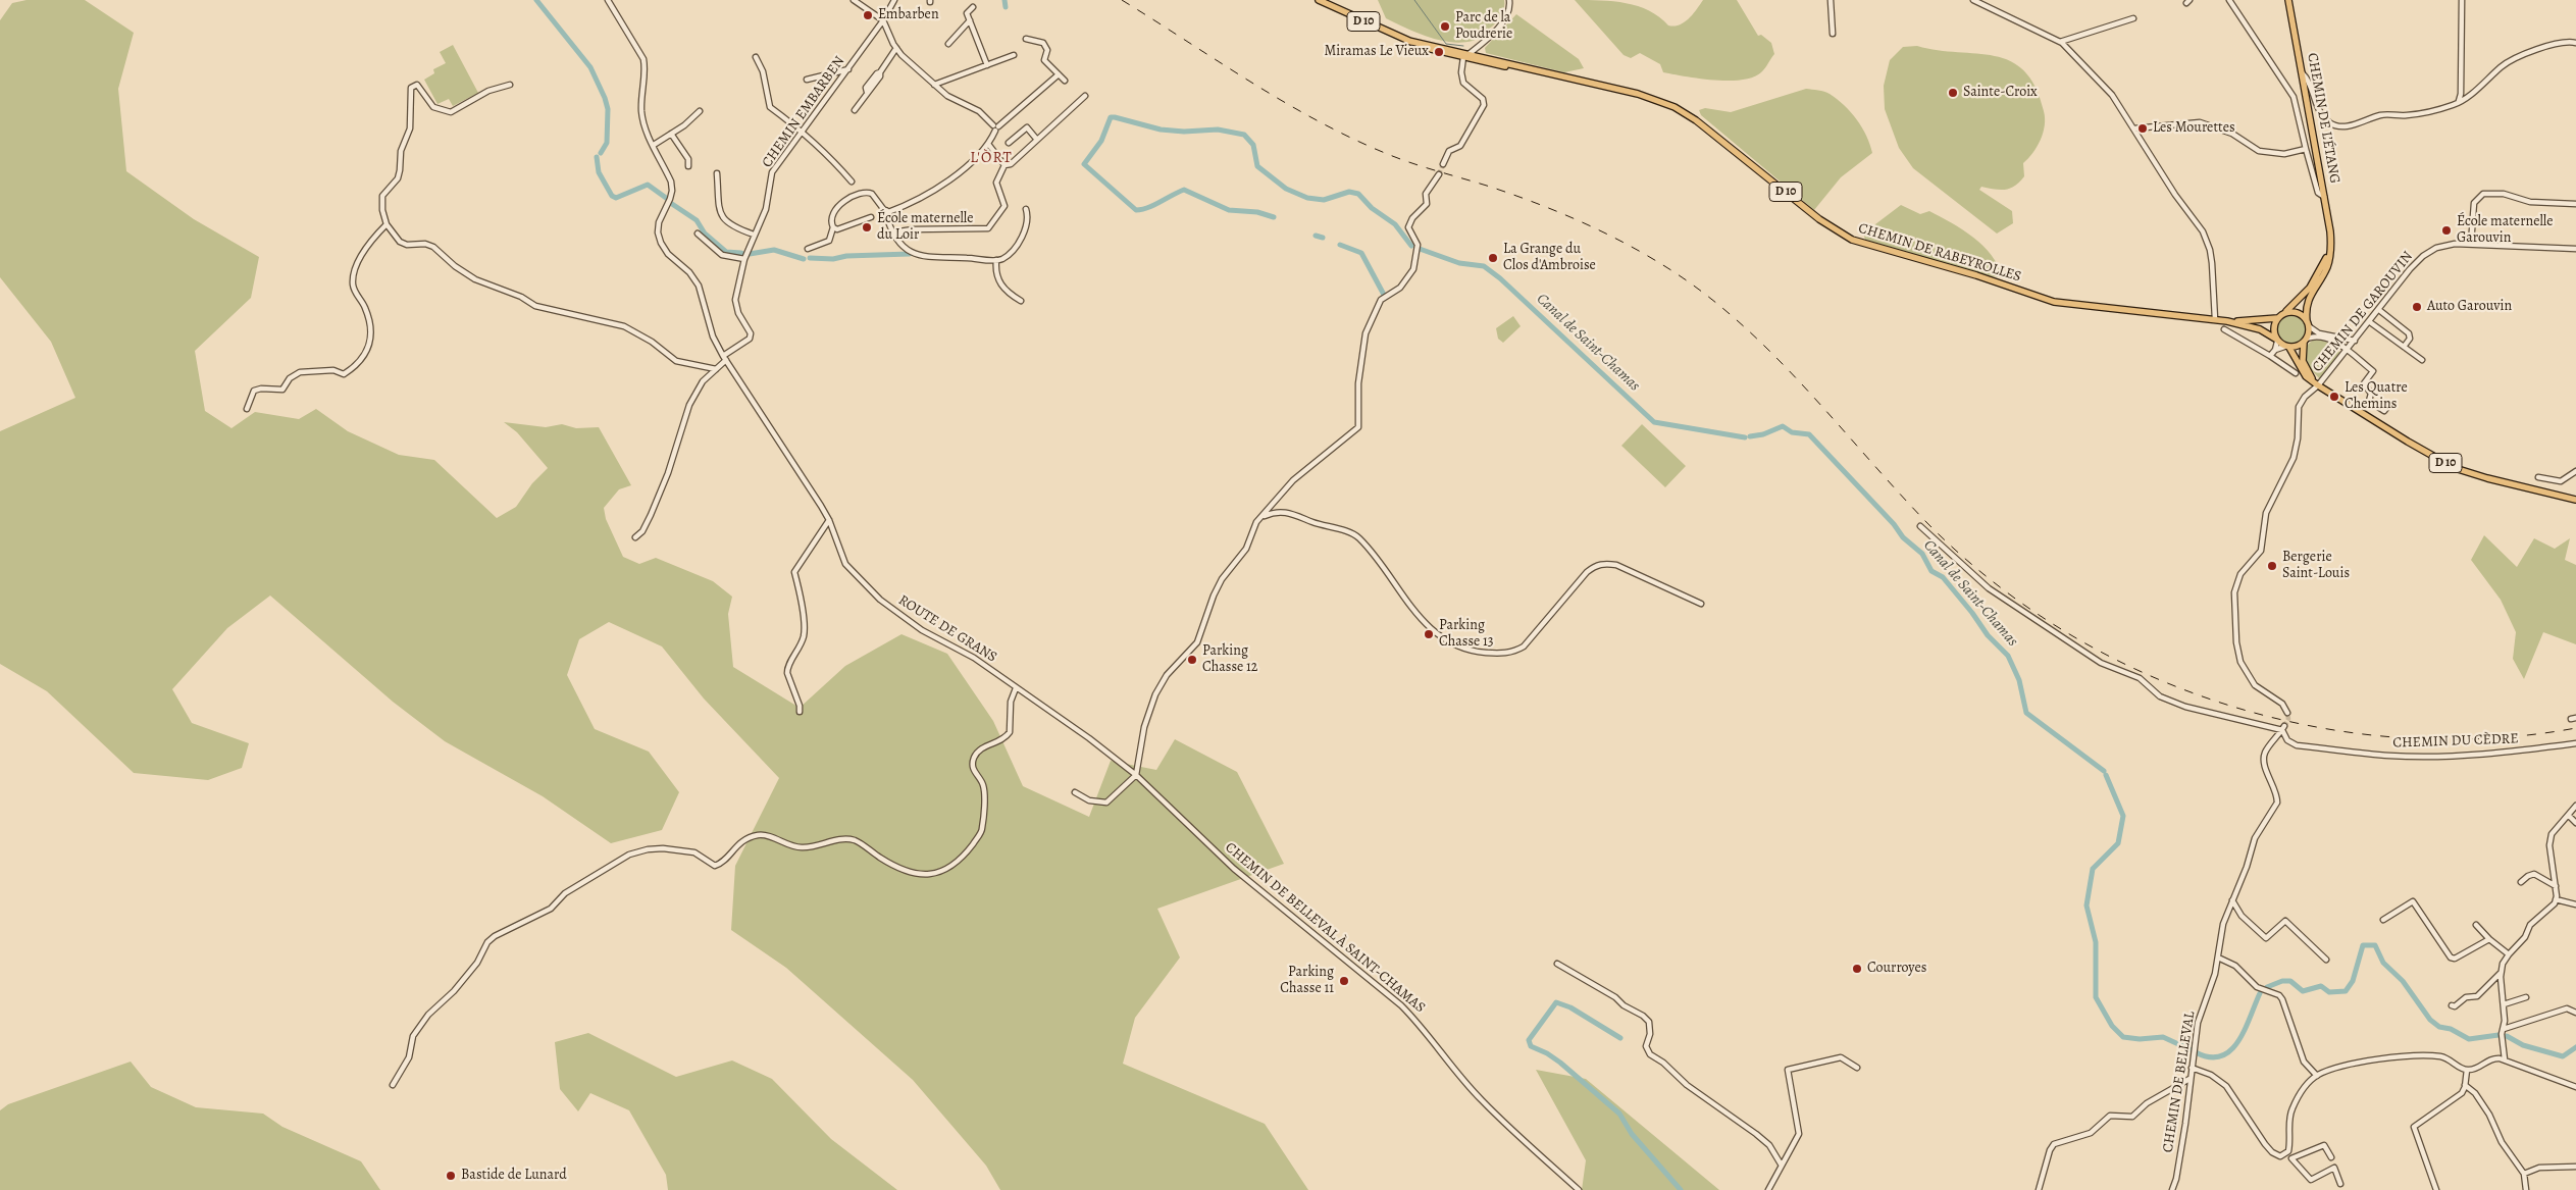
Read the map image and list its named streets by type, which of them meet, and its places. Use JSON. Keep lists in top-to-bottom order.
{
  "streets": {
    "main road": ["D 10", "CHEMIN DE L’ÉTANG", "CHEMIN DE RABEYROLLES"],
    "street": [
      "CHEMIN EMBARBEN",
      "CHEMIN DE GAROUVIN",
      "ROUTE DE GRANS",
      "CHEMIN DU CÈDRE",
      "CHEMIN DE BELLEVAL À SAINT-CHAMAS",
      "CHEMIN DE BELLEVAL"
    ]
  },
  "crossings": [
    ["D 10", "CHEMIN DE L’ÉTANG"],
    ["D 10", "CHEMIN DE RABEYROLLES"],
    ["D 10", "CHEMIN DE GAROUVIN"],
    ["CHEMIN EMBARBEN", "ROUTE DE GRANS"],
    ["CHEMIN DE L’ÉTANG", "CHEMIN DE RABEYROLLES"],
    ["ROUTE DE GRANS", "CHEMIN DE BELLEVAL À SAINT-CHAMAS"],
    ["CHEMIN DU CÈDRE", "CHEMIN DE BELLEVAL"]
  ],
  "districts": ["L'ÒRT"],
  "water": ["Canal de Saint-Chamas"],
  "places": [
    "Embarben",
    "Parc de la Poudrerie",
    "Miramas Le Vieux",
    "Sainte-Croix",
    "Les Mourettes",
    "École maternelle du Loir",
    "École maternelle Garouvin",
    "La Grange du Clos d'Ambroise",
    "Auto Garouvin",
    "Les Quatre Chemins",
    "Bergerie Saint-Louis",
    "Parking Chasse 13",
    "Parking Chasse 12",
    "Courroyes",
    "Parking Chasse 11",
    "Bastide de Lunard"
  ]
}
